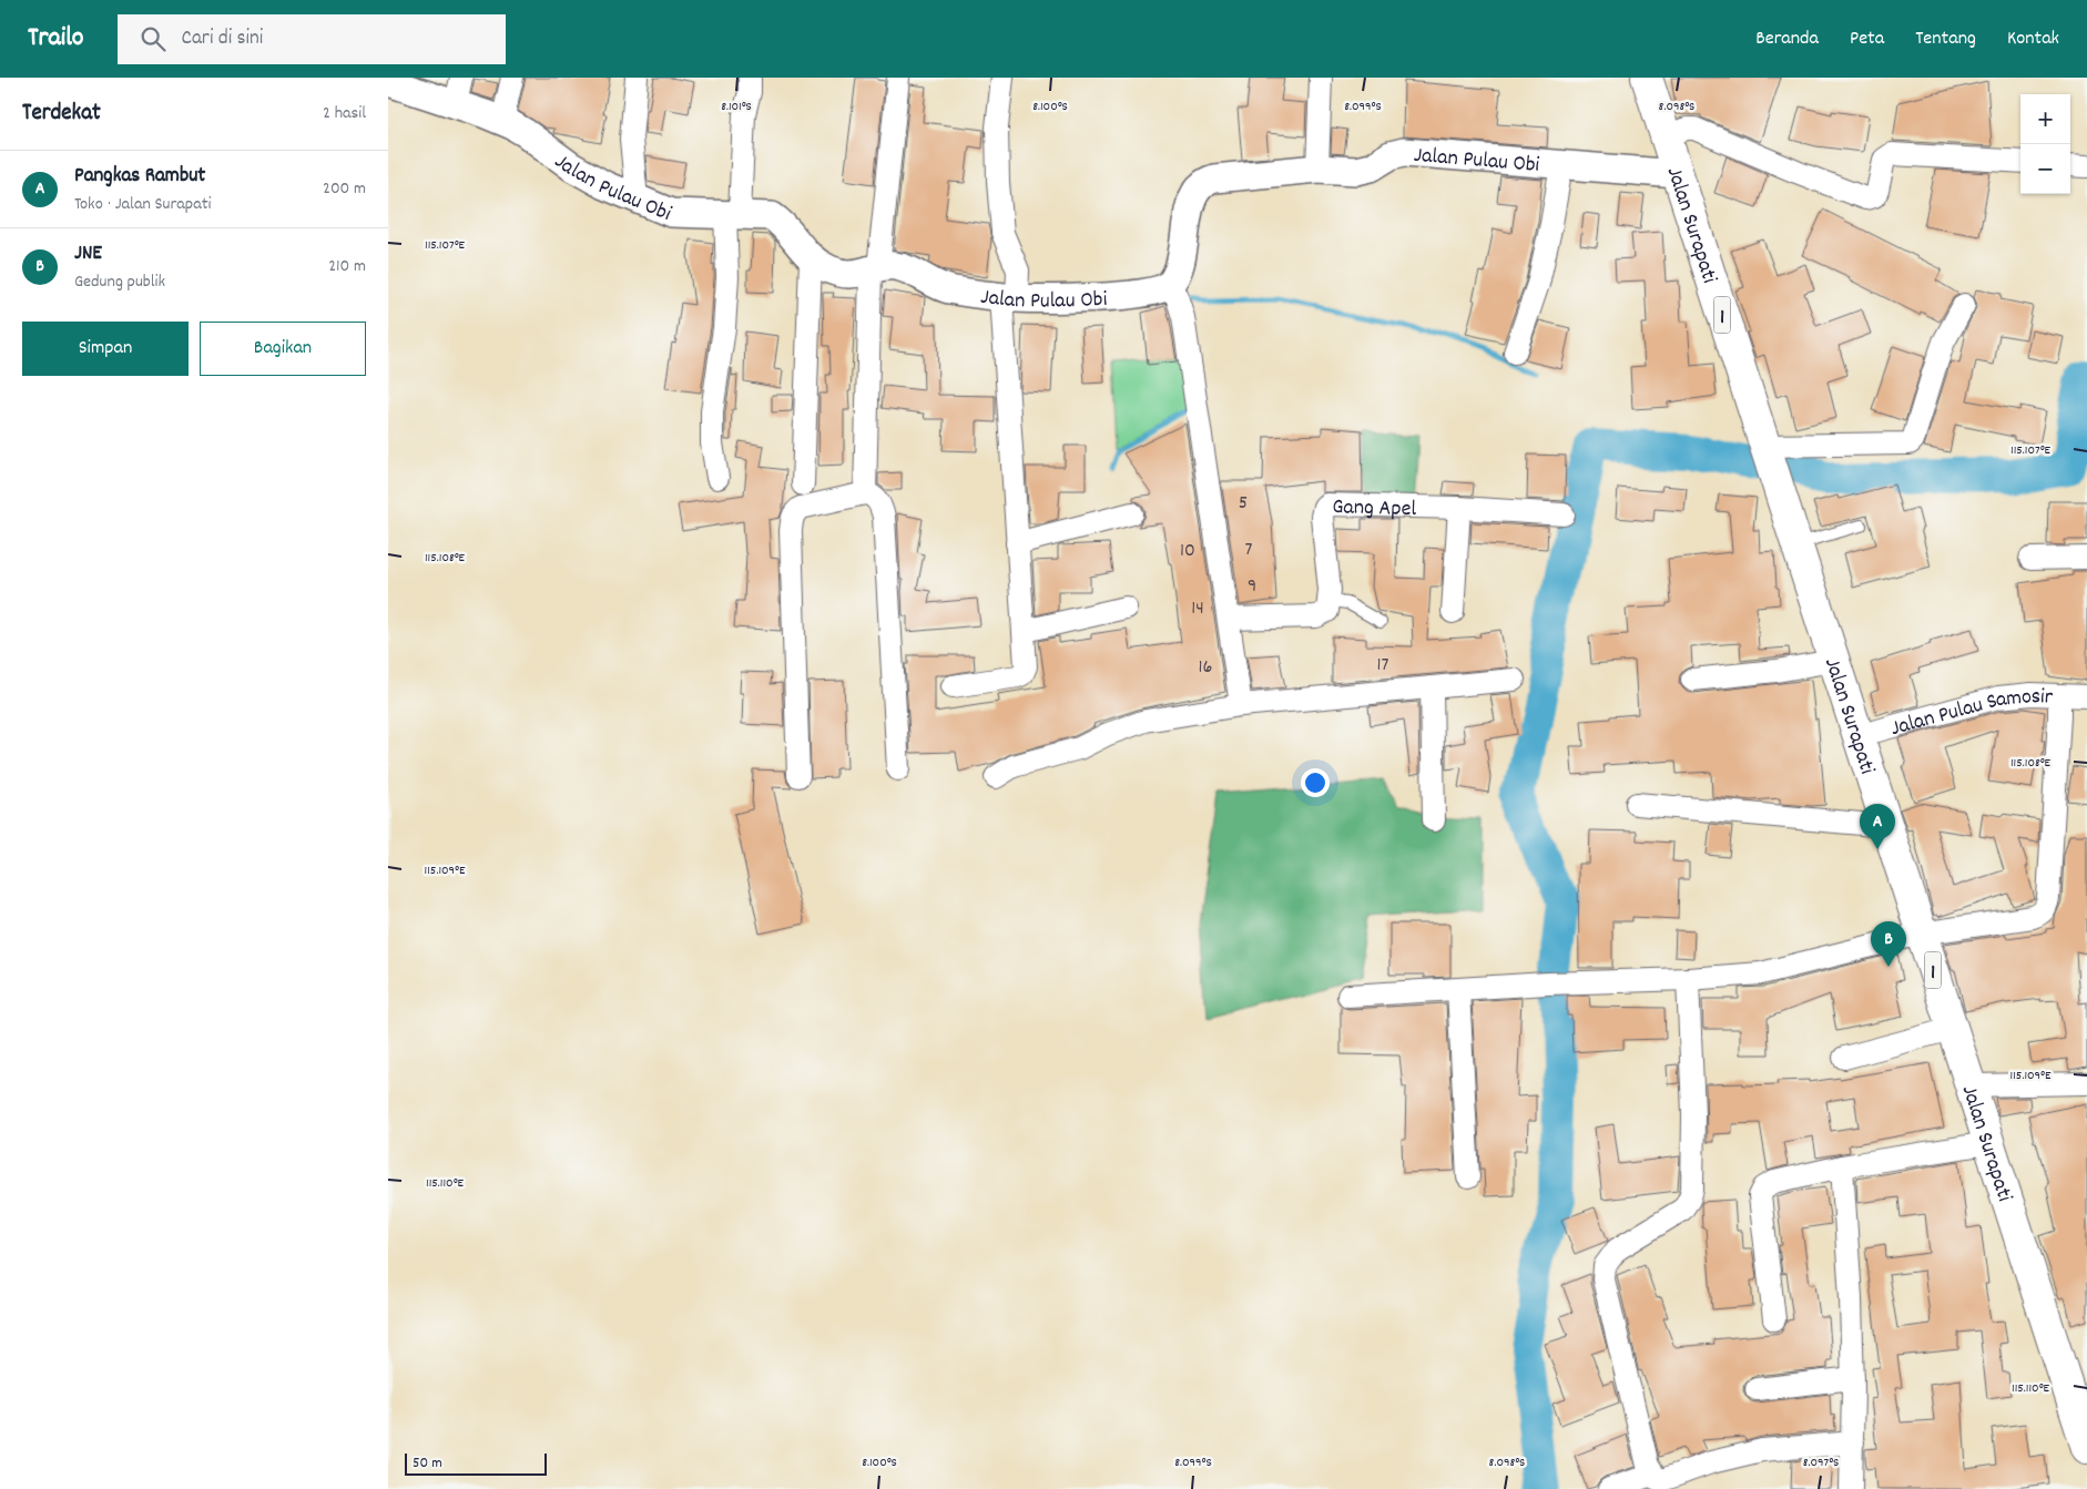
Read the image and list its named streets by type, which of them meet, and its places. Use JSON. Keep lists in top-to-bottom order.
{
  "streets": {
    "highway": ["Jalan Surapati", "1"],
    "street": ["Jalan Pulau Obi", "Gang Apel", "Jalan Pulau Samosir"]
  },
  "crossings": [
    ["Jalan Pulau Obi", "Jalan Surapati"],
    ["Jalan Surapati", "Jalan Pulau Samosir"]
  ],
  "house_numbers": [
    "5",
    "7",
    "10",
    "9",
    "14",
    "17",
    "16"
  ],
  "scale_bar": "50 m",
  "page": {
    "header": "Trailo",
    "search": "Cari di sini",
    "nav": [
      "Beranda",
      "Peta",
      "Tentang",
      "Kontak"
    ],
    "heading": ["Terdekat", "2 hasil"],
    "map_buttons": ["+", "−"],
    "list": [
      {
        "mark": "A",
        "name": "Pangkas Rambut",
        "note": "Toko · Jalan Surapati",
        "value": "200 m"
      },
      {
        "mark": "B",
        "name": "JNE",
        "note": "Gedung publik",
        "value": "210 m"
      }
    ],
    "buttons": ["Simpan", "Bagikan"],
    "pins": ["A", "B"],
    "scale": "50 m"
  },
  "coordinates": [
    "8.101°S",
    "8.100°S",
    "8.099°S",
    "8.098°S",
    "115.107°E",
    "115.108°E",
    "115.109°E",
    "115.110°E",
    "8.097°S"
  ]
}
